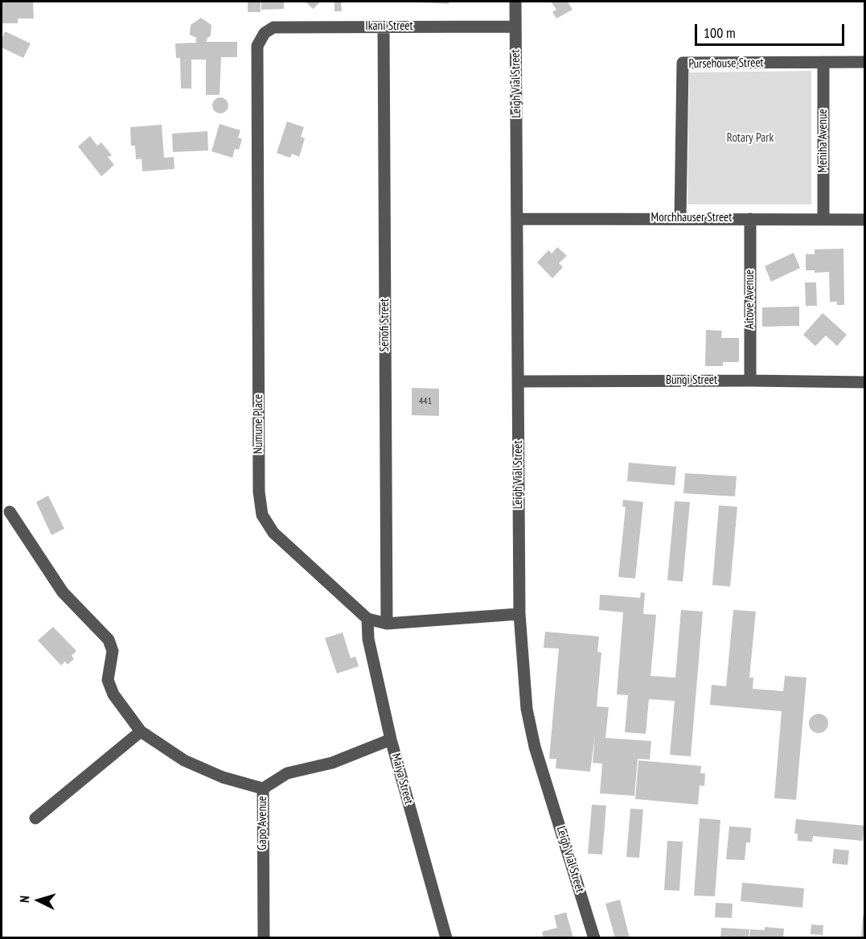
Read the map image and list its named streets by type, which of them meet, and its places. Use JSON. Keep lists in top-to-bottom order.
{
  "streets": {
    "street": [
      "Ikani Street",
      "Pursehouse Street",
      "Leigh Vial Street",
      "Meniha Avenue",
      "Morchhauser Street",
      "Aitove Avenue",
      "Senofi Street",
      "Bungi Street",
      "Numune Place",
      "Maiya Street",
      "Gapo Avenue"
    ]
  },
  "crossings": [
    ["Ikani Street", "Leigh Vial Street"],
    ["Ikani Street", "Senofi Street"],
    ["Ikani Street", "Numune Place"],
    ["Pursehouse Street", "Meniha Avenue"],
    ["Pursehouse Street", "Morchhauser Street"],
    ["Leigh Vial Street", "Morchhauser Street"],
    ["Leigh Vial Street", "Bungi Street"],
    ["Leigh Vial Street", "Numune Place"],
    ["Meniha Avenue", "Morchhauser Street"],
    ["Morchhauser Street", "Aitove Avenue"],
    ["Aitove Avenue", "Bungi Street"],
    ["Senofi Street", "Numune Place"],
    ["Numune Place", "Maiya Street"],
    ["Maiya Street", "Gapo Avenue"]
  ],
  "parks": ["Rotary Park"],
  "house_numbers": ["441"],
  "scale_bar": "100 m",
  "north": "left"
}
